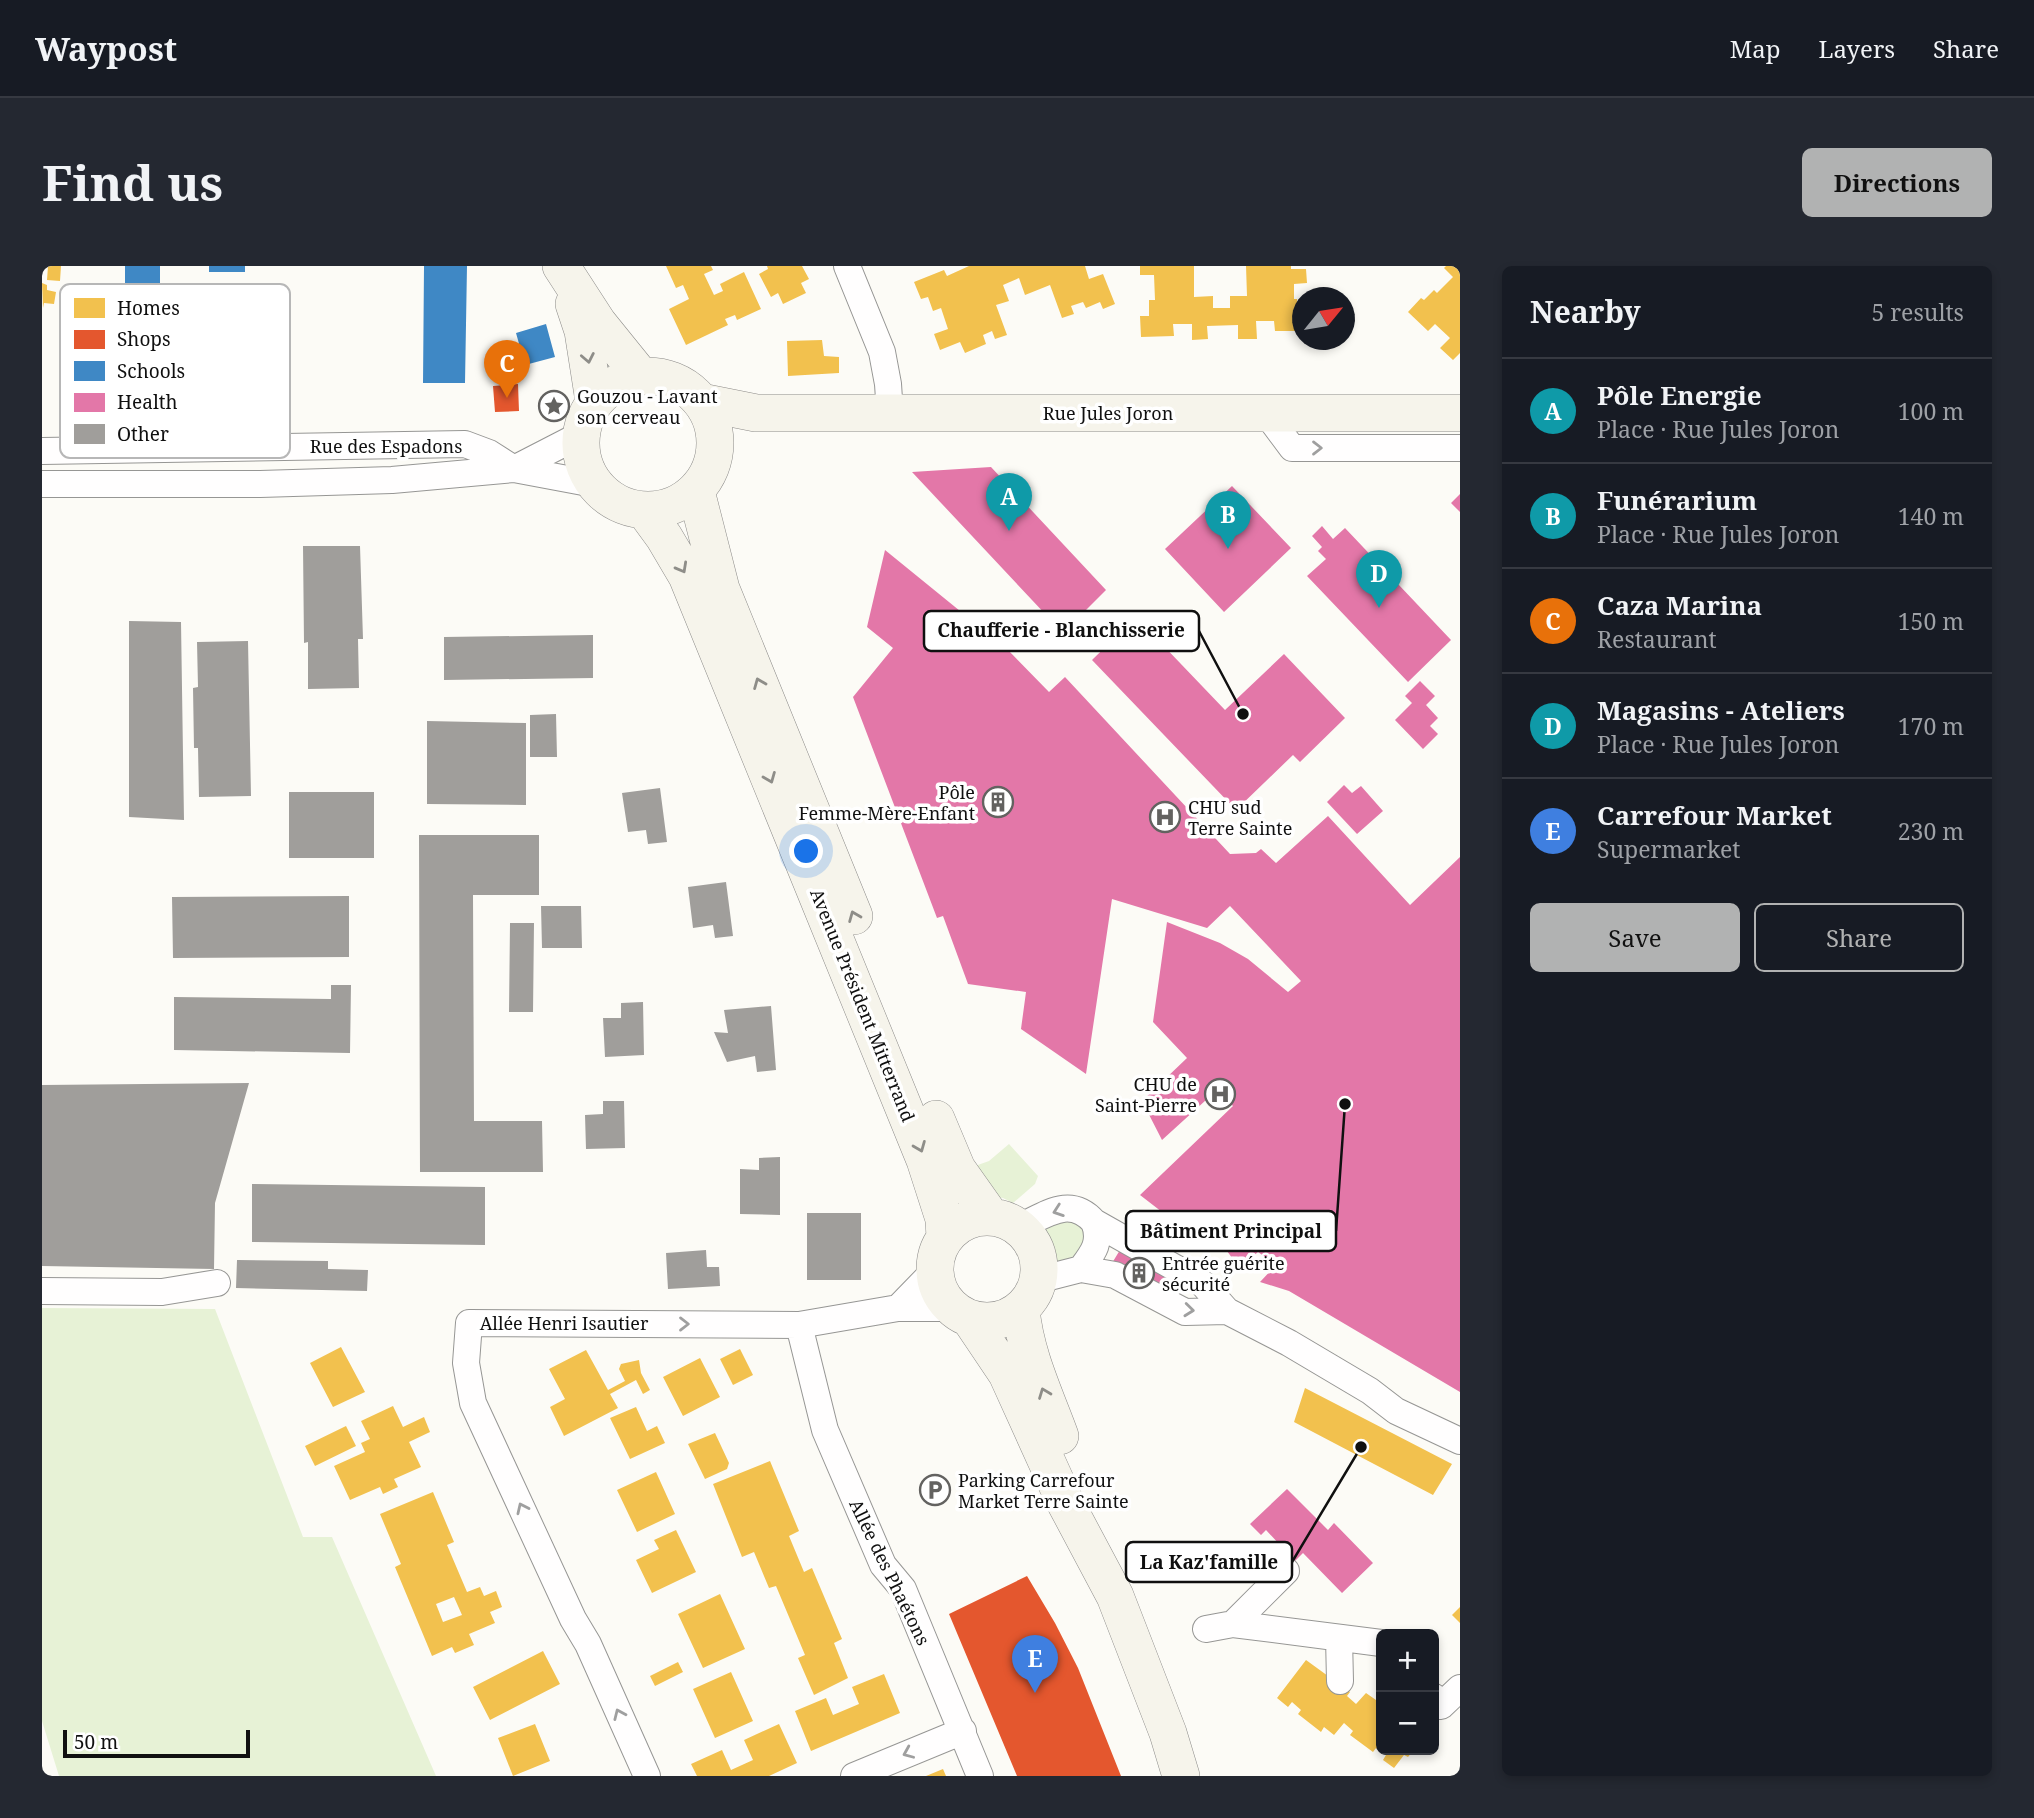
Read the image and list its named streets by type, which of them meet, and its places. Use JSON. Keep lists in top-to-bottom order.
{
  "streets": {
    "main road": ["Rue Jules Joron", "Avenue Président Mitterrand"],
    "street": ["Rue des Espadons", "Allée Henri Isautier", "Allée des Phaétons"]
  },
  "crossings": [
    ["Rue Jules Joron", "Avenue Président Mitterrand"],
    ["Avenue Président Mitterrand", "Allée Henri Isautier"],
    ["Allée Henri Isautier", "Allée des Phaétons"]
  ],
  "places": {
    "place": ["Gouzou - Lavant son cerveau"],
    "other": ["Chaufferie - Blanchisserie", "Bâtiment Principal", "La Kaz'famille"],
    "building": ["Pôle Femme-Mère-Enfant", "Entrée guérite sécurité"],
    "hospital": ["CHU sud Terre Sainte", "CHU de Saint-Pierre"],
    "parking": ["Parking Carrefour Market Terre Sainte"]
  },
  "legend": [
    "Homes",
    "Shops",
    "Schools",
    "Health",
    "Other"
  ],
  "scale_bar": "50 m",
  "north": "top right",
  "page": {
    "header": "Waypost",
    "nav": ["Map", "Layers", "Share"],
    "buttons": [
      "Directions",
      ["Save", "Share"]
    ],
    "title": "Find us",
    "heading": ["Nearby", "5 results"],
    "pins": [
      "C",
      "A",
      "B",
      "D",
      "E"
    ],
    "list": [
      {
        "mark": "A",
        "name": "Pôle Energie",
        "note": "Place · Rue Jules Joron",
        "value": "100 m"
      },
      {
        "mark": "B",
        "name": "Funérarium",
        "note": "Place · Rue Jules Joron",
        "value": "140 m"
      },
      {
        "mark": "C",
        "name": "Caza Marina",
        "note": "Restaurant",
        "value": "150 m"
      },
      {
        "mark": "D",
        "name": "Magasins - Ateliers",
        "note": "Place · Rue Jules Joron",
        "value": "170 m"
      },
      {
        "mark": "E",
        "name": "Carrefour Market",
        "note": "Supermarket",
        "value": "230 m"
      }
    ],
    "map_buttons": ["+", "−"],
    "scale": "50 m"
  }
}
